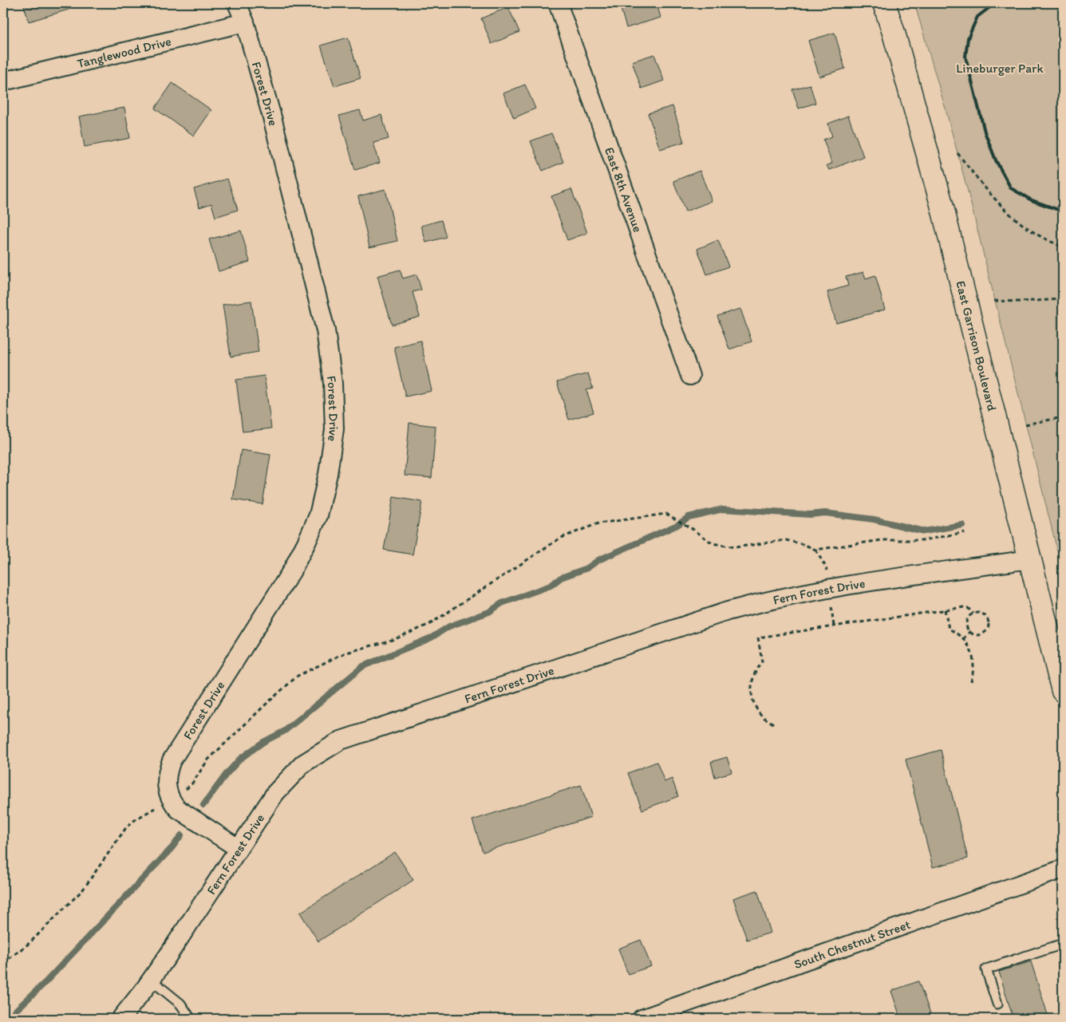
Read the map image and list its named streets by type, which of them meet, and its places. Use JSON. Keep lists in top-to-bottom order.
{
  "streets": {
    "main road": ["East Garrison Boulevard"],
    "street": [
      "Tanglewood Drive",
      "Forest Drive",
      "East 8th Avenue",
      "Fern Forest Drive",
      "South Chestnut Street"
    ]
  },
  "crossings": [
    ["Tanglewood Drive", "Forest Drive"],
    ["East Garrison Boulevard", "Fern Forest Drive"]
  ],
  "parks": ["Lineburger Park"]
}
